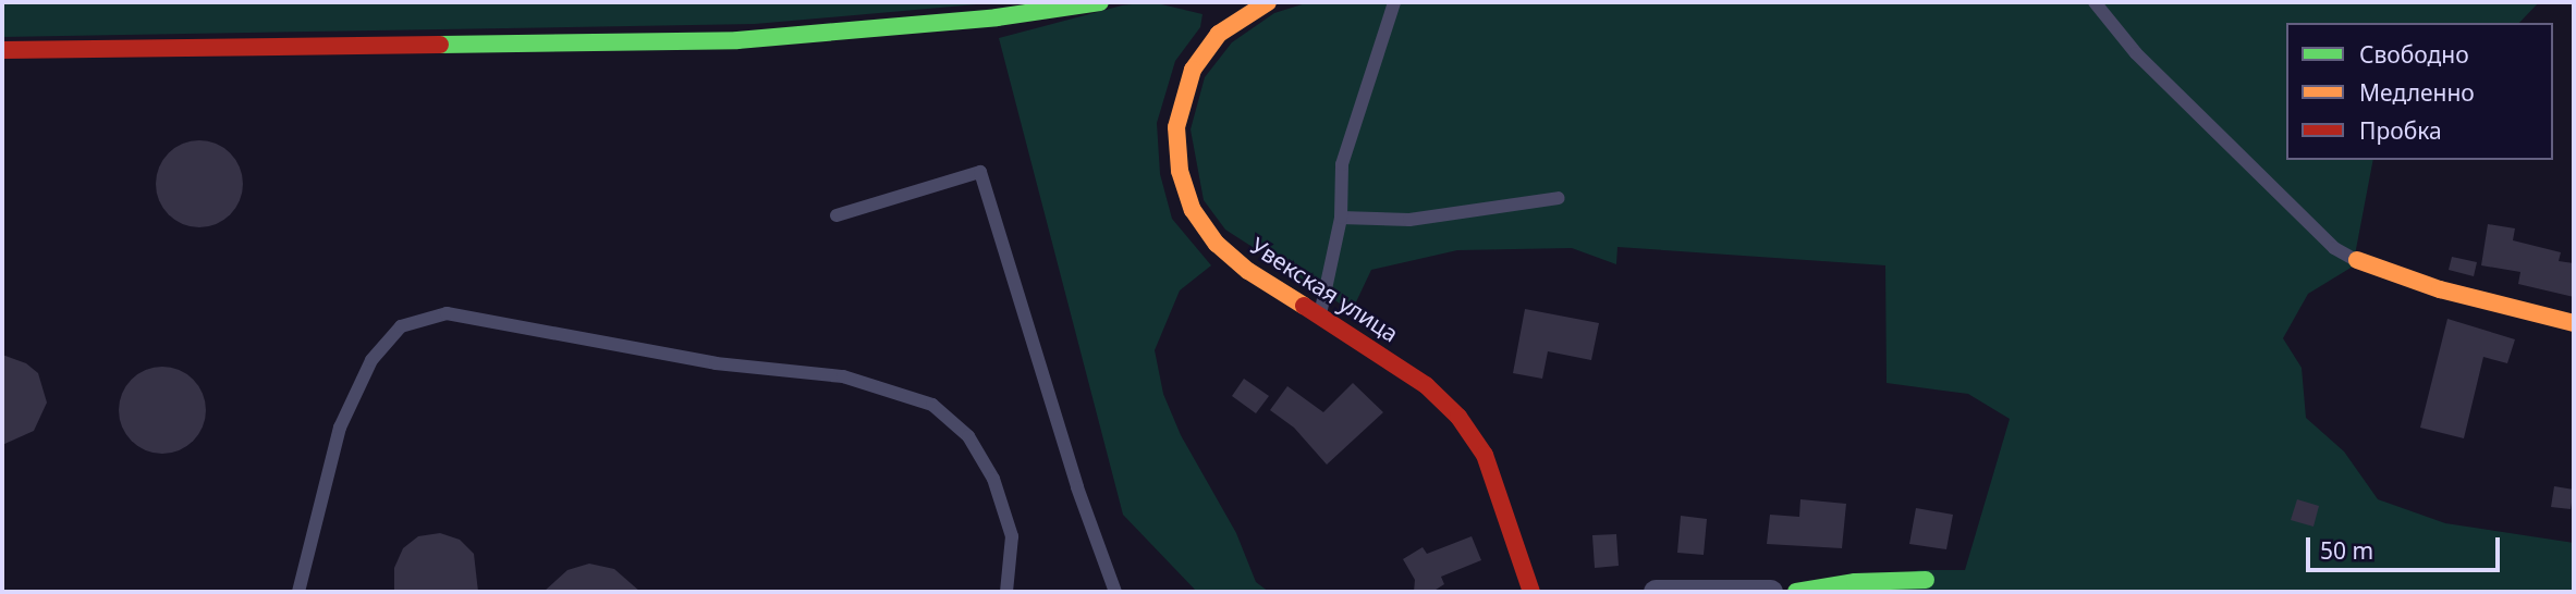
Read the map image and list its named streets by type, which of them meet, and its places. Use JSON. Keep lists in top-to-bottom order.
{
  "streets": {
    "street": ["Увекская улица"]
  },
  "legend": ["Свободно", "Медленно", "Пробка"],
  "scale_bar": "50 m"
}
